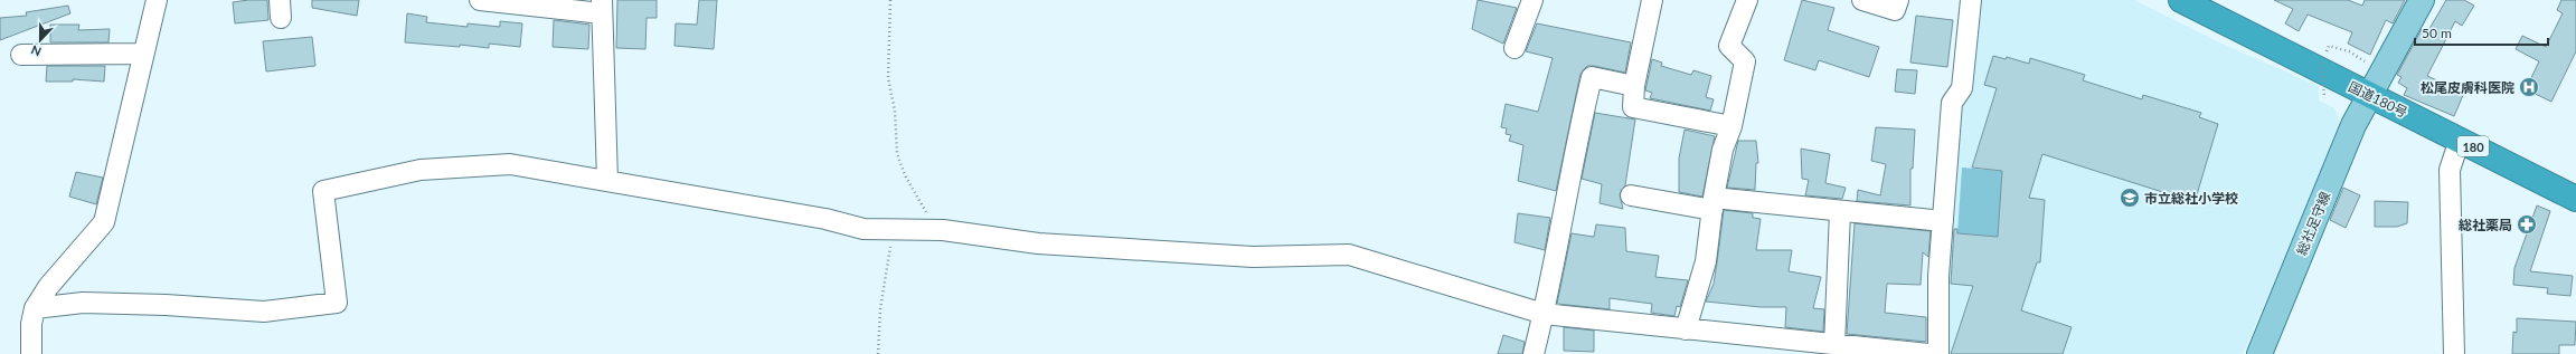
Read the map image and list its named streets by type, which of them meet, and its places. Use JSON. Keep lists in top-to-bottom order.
{
  "streets": {
    "highway": ["国道180号", "180"],
    "main road": ["総社足守線"]
  },
  "crossings": [
    ["国道180号", "総社足守線"]
  ],
  "places": {
    "hospital": ["松尾皮膚科医院"],
    "school or university": ["市立総社小学校"],
    "pharmacy": ["総社薬局"]
  },
  "scale_bar": "50 m",
  "north": "bottom"
}
